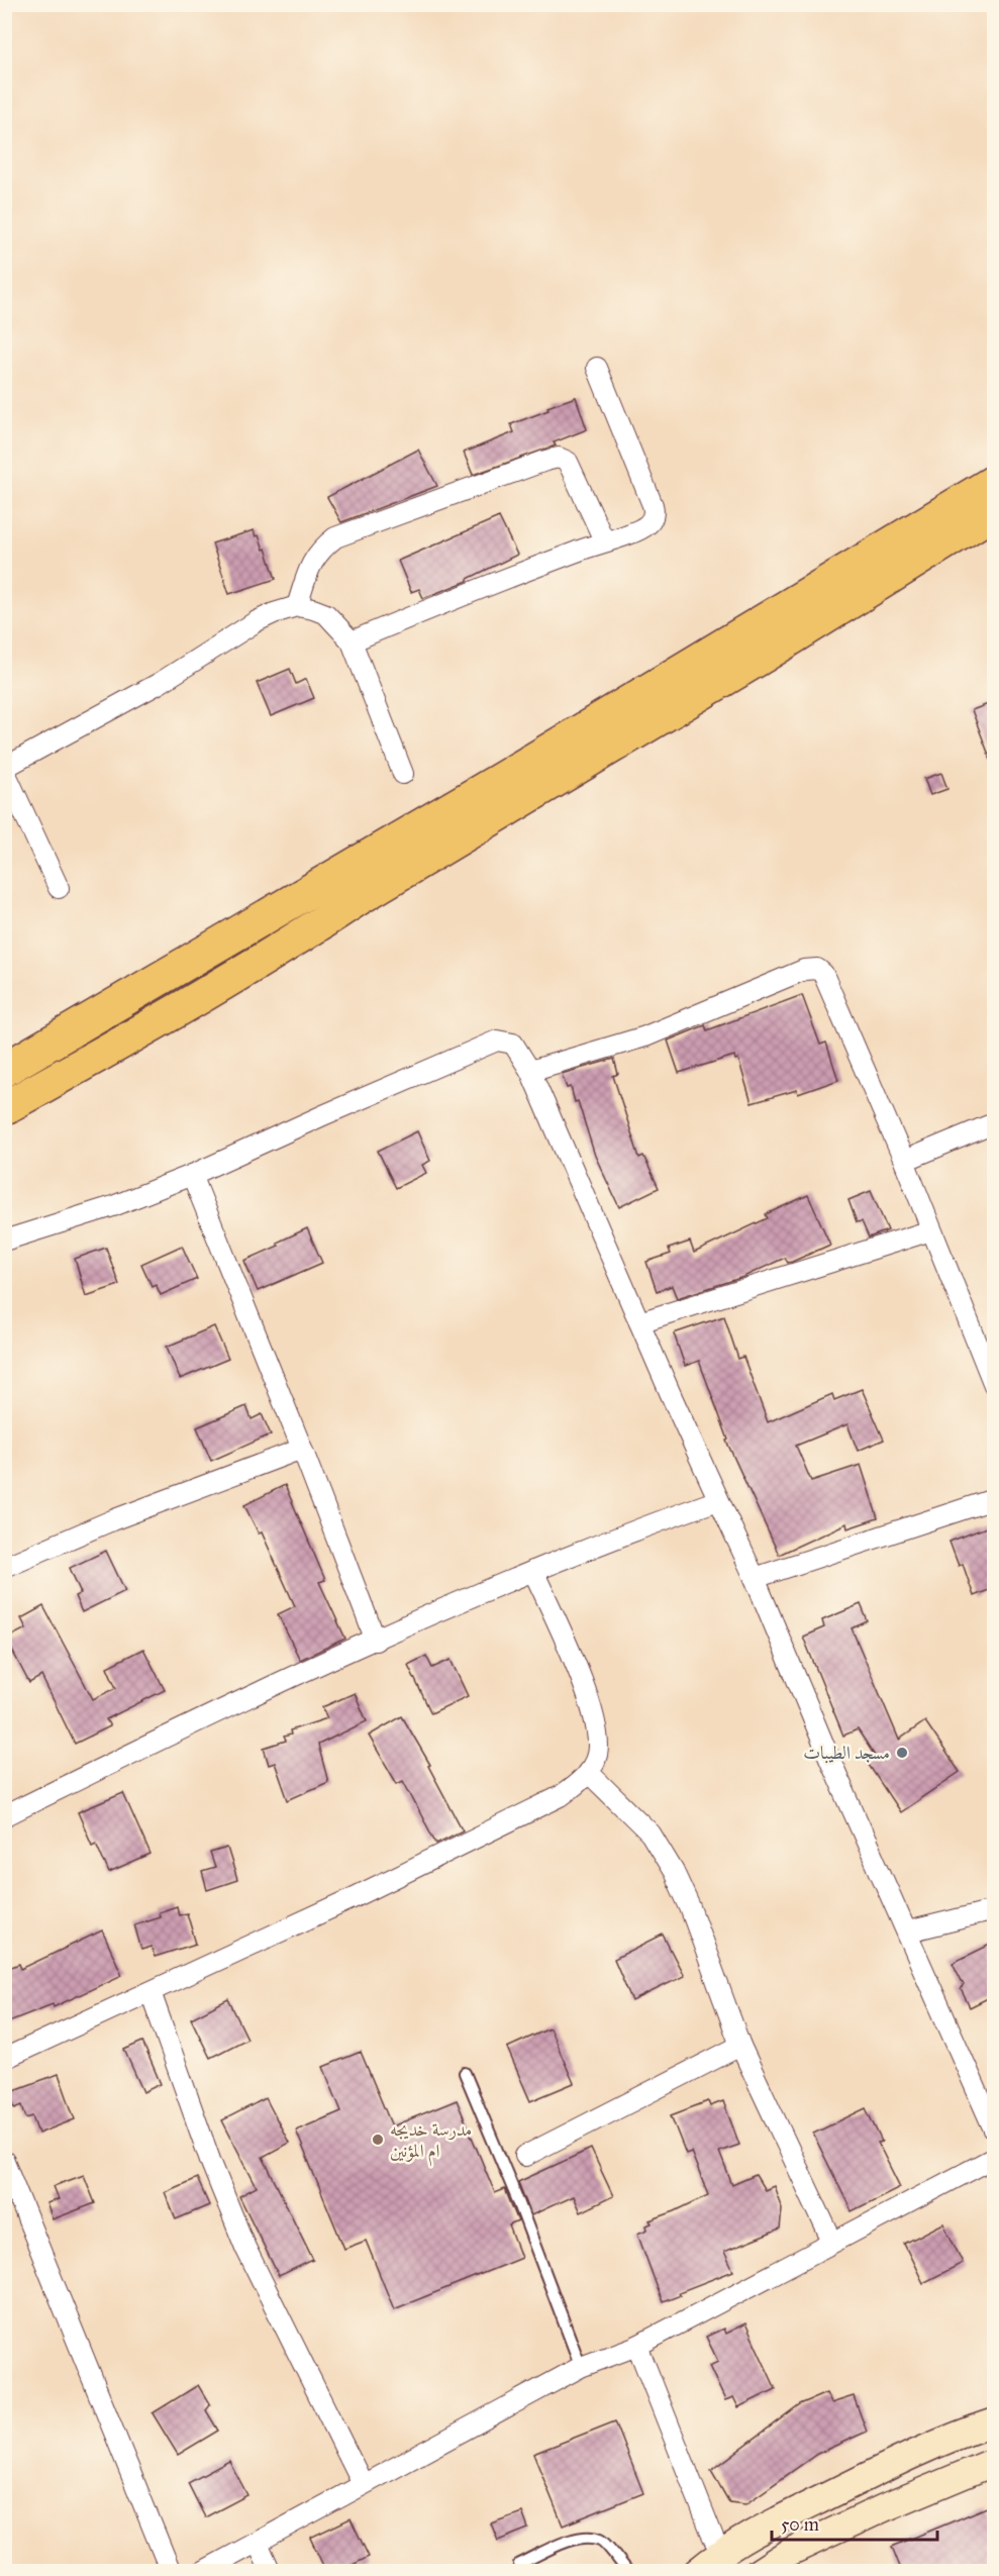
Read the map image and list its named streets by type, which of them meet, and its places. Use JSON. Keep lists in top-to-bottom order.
{
  "places": ["مسجد الطيبات", "مدرسة خديجه ام المؤنين"],
  "scale_bar": "50 m"
}
